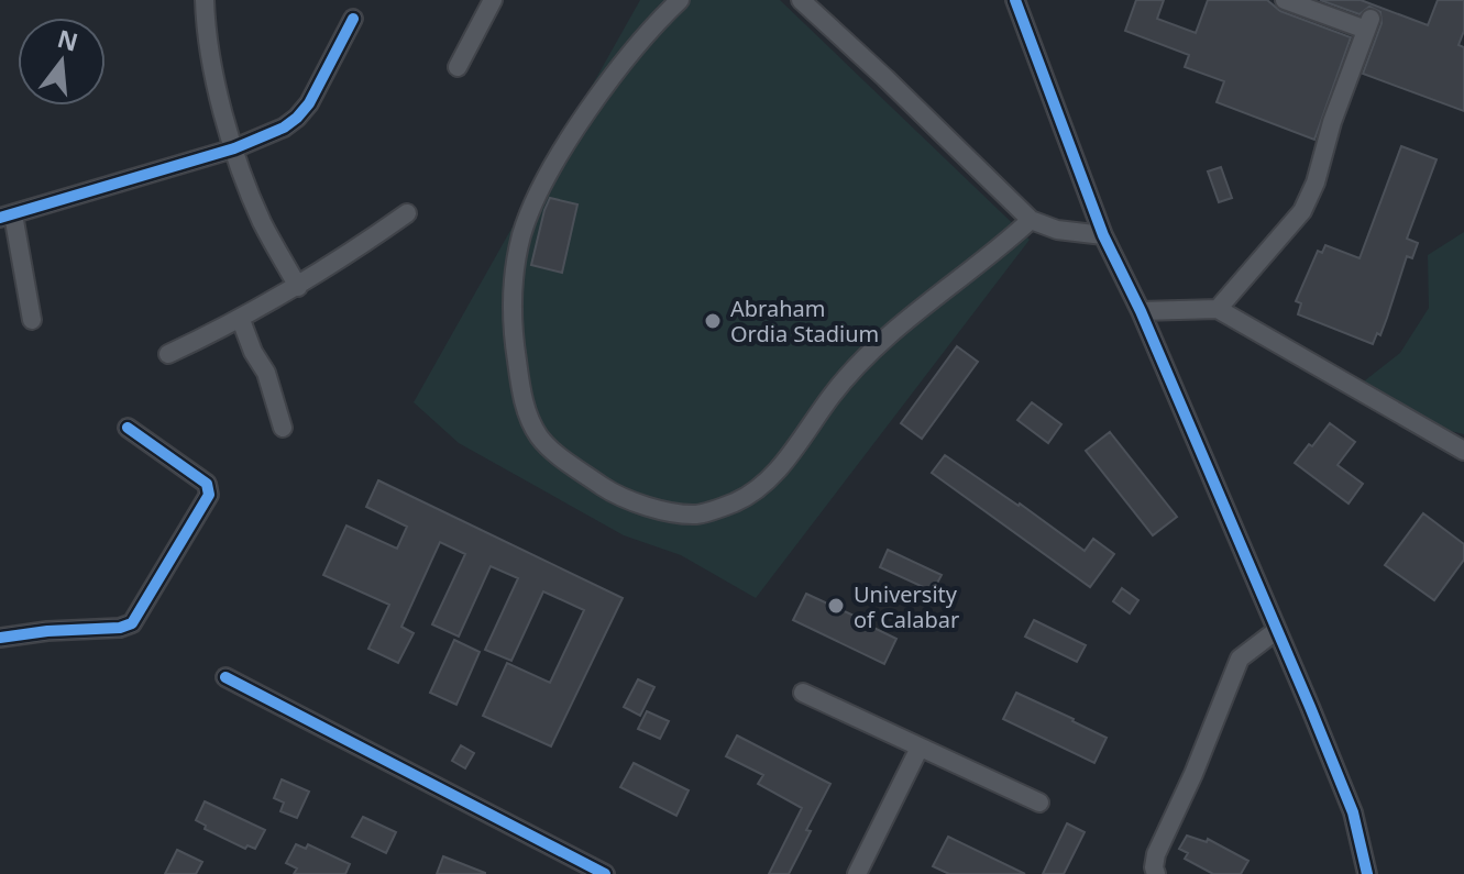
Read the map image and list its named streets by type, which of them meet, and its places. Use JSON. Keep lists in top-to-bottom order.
{
  "places": ["Abraham Ordia Stadium", "University of Calabar"],
  "north": "top"
}
